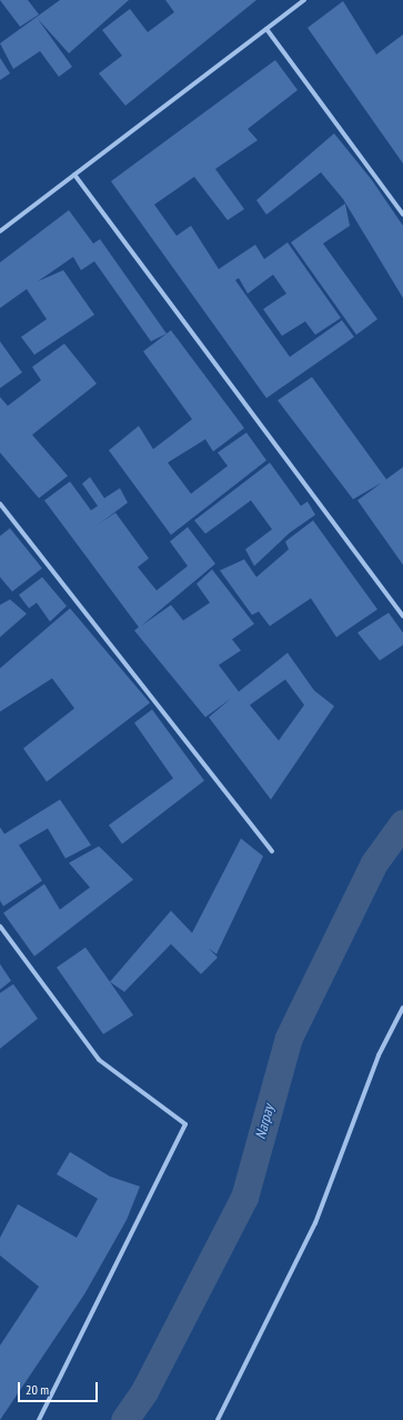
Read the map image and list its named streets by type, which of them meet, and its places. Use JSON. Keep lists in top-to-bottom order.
{
  "water": ["Narpay"],
  "scale_bar": "20 m"
}
